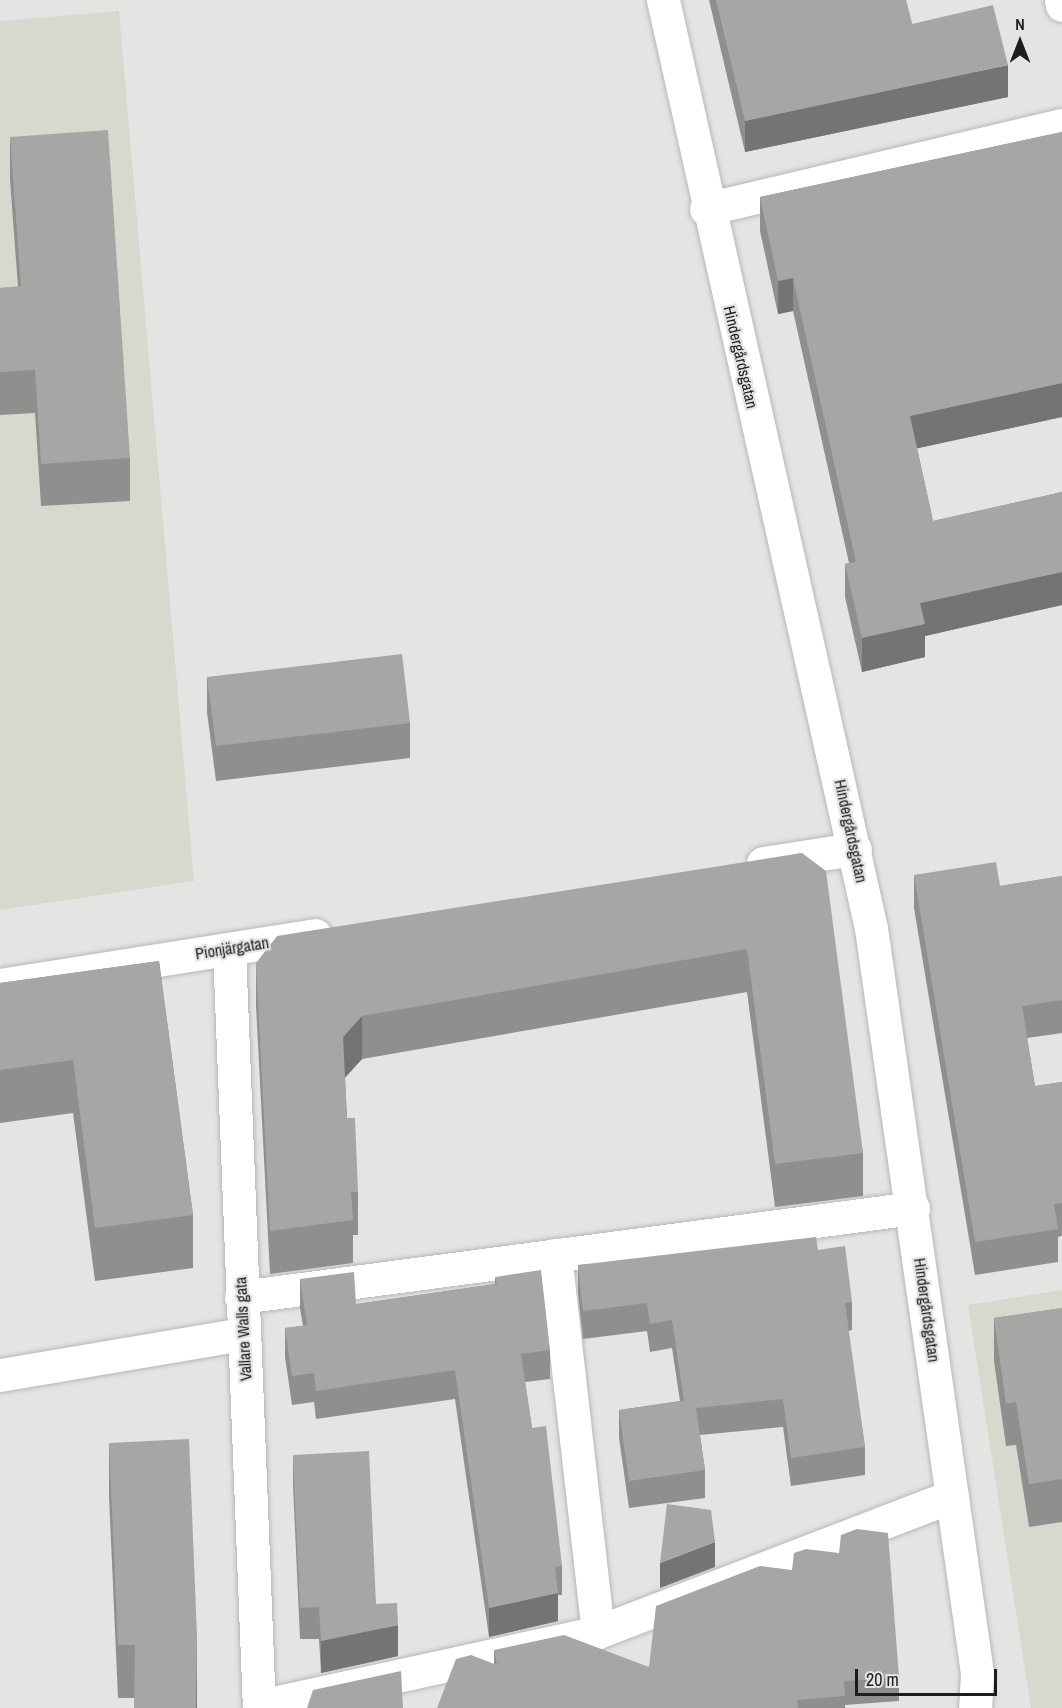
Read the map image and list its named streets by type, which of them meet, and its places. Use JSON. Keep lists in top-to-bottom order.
{
  "streets": {
    "street": ["Hindergårdsgatan", "Pionjärgatan", "Vallare Walls gata"]
  },
  "crossings": [
    ["Pionjärgatan", "Vallare Walls gata"]
  ],
  "scale_bar": "20 m",
  "north": "top"
}
